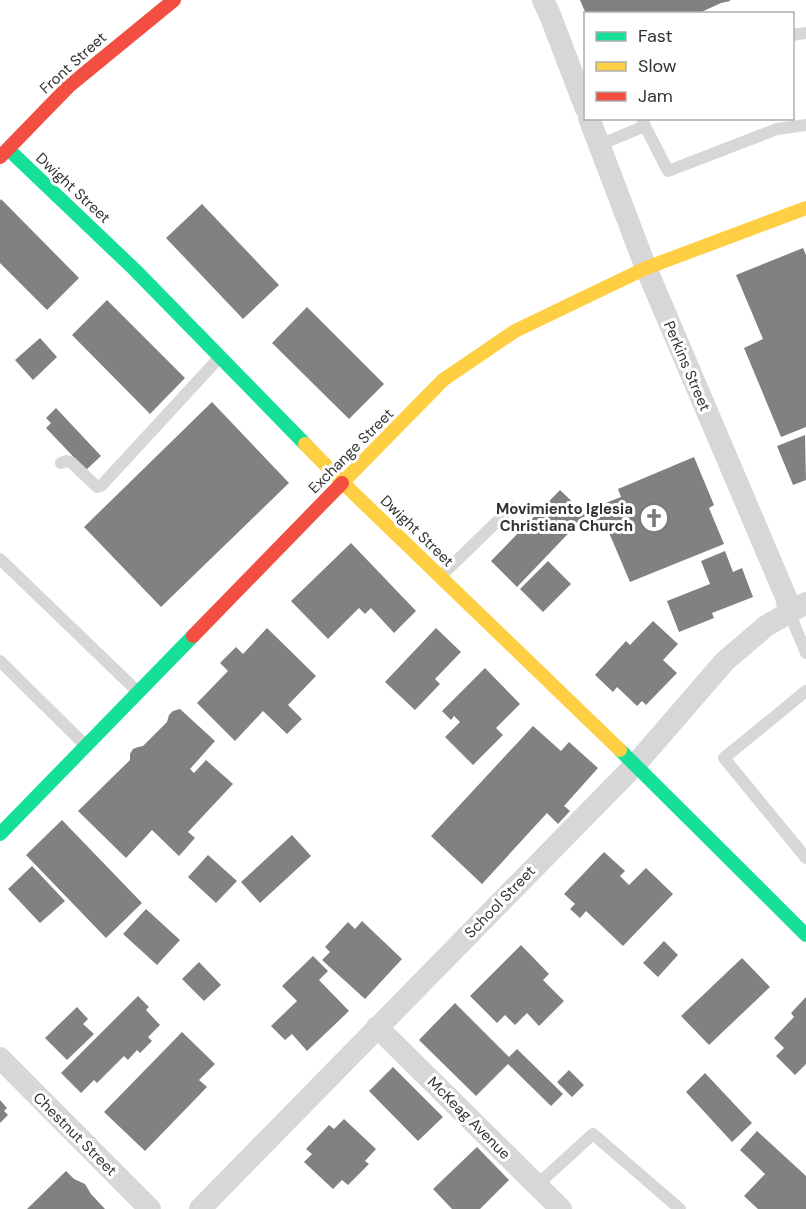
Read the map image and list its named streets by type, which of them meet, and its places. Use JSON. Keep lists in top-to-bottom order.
{
  "streets": {
    "street": [
      "Front Street",
      "Dwight Street",
      "Perkins Street",
      "Exchange Street",
      "School Street",
      "McKeag Avenue",
      "Chestnut Street"
    ]
  },
  "crossings": [
    ["Front Street", "Dwight Street"],
    ["Dwight Street", "Exchange Street"],
    ["Dwight Street", "School Street"],
    ["Perkins Street", "Exchange Street"],
    ["Perkins Street", "School Street"],
    ["School Street", "McKeag Avenue"]
  ],
  "places": {
    "church": ["Movimiento Iglesia Christiana Church"]
  },
  "legend": ["Fast", "Slow", "Jam"]
}
